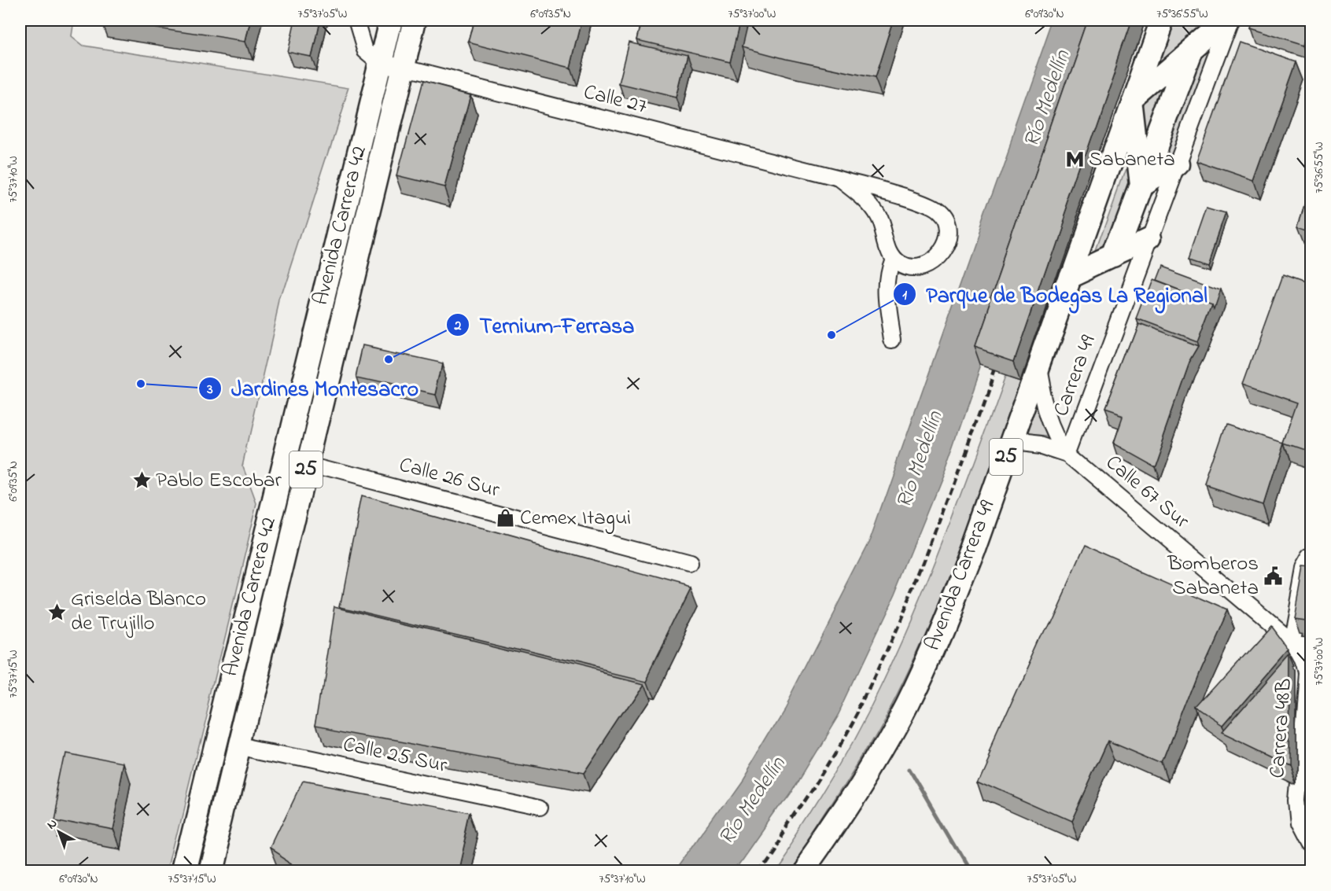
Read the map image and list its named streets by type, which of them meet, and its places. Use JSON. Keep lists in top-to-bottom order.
{
  "streets": {
    "highway": ["Avenida Carrera 42", "25", "Avenida Carrera 49"],
    "street": [
      "Calle 27",
      "Carrera 49",
      "Calle 26 Sur",
      "Calle 67 Sur",
      "Carrera 48B",
      "Calle 25 Sur"
    ]
  },
  "crossings": [
    ["Calle 27", "Avenida Carrera 42"],
    ["Avenida Carrera 42", "Calle 26 Sur"],
    ["Avenida Carrera 42", "Calle 25 Sur"],
    ["Carrera 49", "Calle 67 Sur"],
    ["Calle 67 Sur", "Avenida Carrera 49"],
    ["Calle 67 Sur", "Carrera 48B"]
  ],
  "water": ["Río Medellín"],
  "places": {
    "metro station": ["Sabaneta"],
    "other": ["Parque de Bodegas La Regional", "Ternium-Ferrasa", "Jardines Montesacro"],
    "place": ["Pablo Escobar", "Griselda Blanco de Trujillo"],
    "shop": ["Cemex Itagui"],
    "public building": ["Bomberos Sabaneta"]
  },
  "north": "top left",
  "coordinates": [
    "75°37'05\"W",
    "6°09'35\"N",
    "75°37'00\"W",
    "6°09'30\"N",
    "75°36'55\"W",
    "75°37'10\"W",
    "75°37'15\"W"
  ]
}
